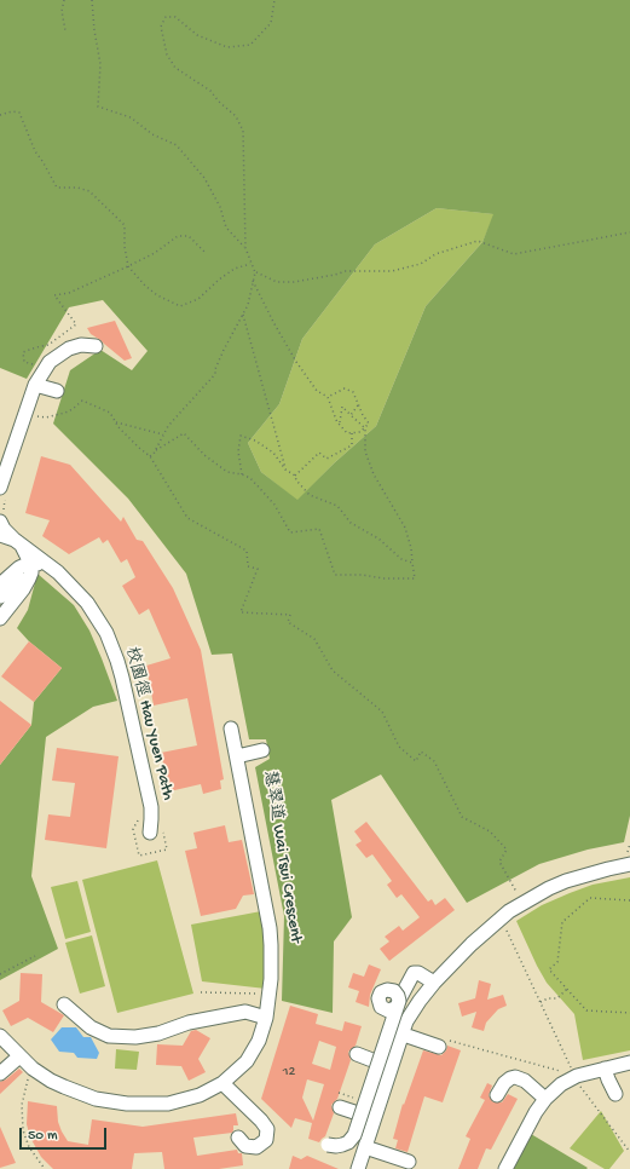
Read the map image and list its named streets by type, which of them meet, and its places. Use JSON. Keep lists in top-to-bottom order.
{
  "streets": {
    "street": ["校園徑 Hau Yuen Path", "慧翠道 Wai Tsui Crescent"]
  },
  "house_numbers": ["12"],
  "scale_bar": "50 m"
}
